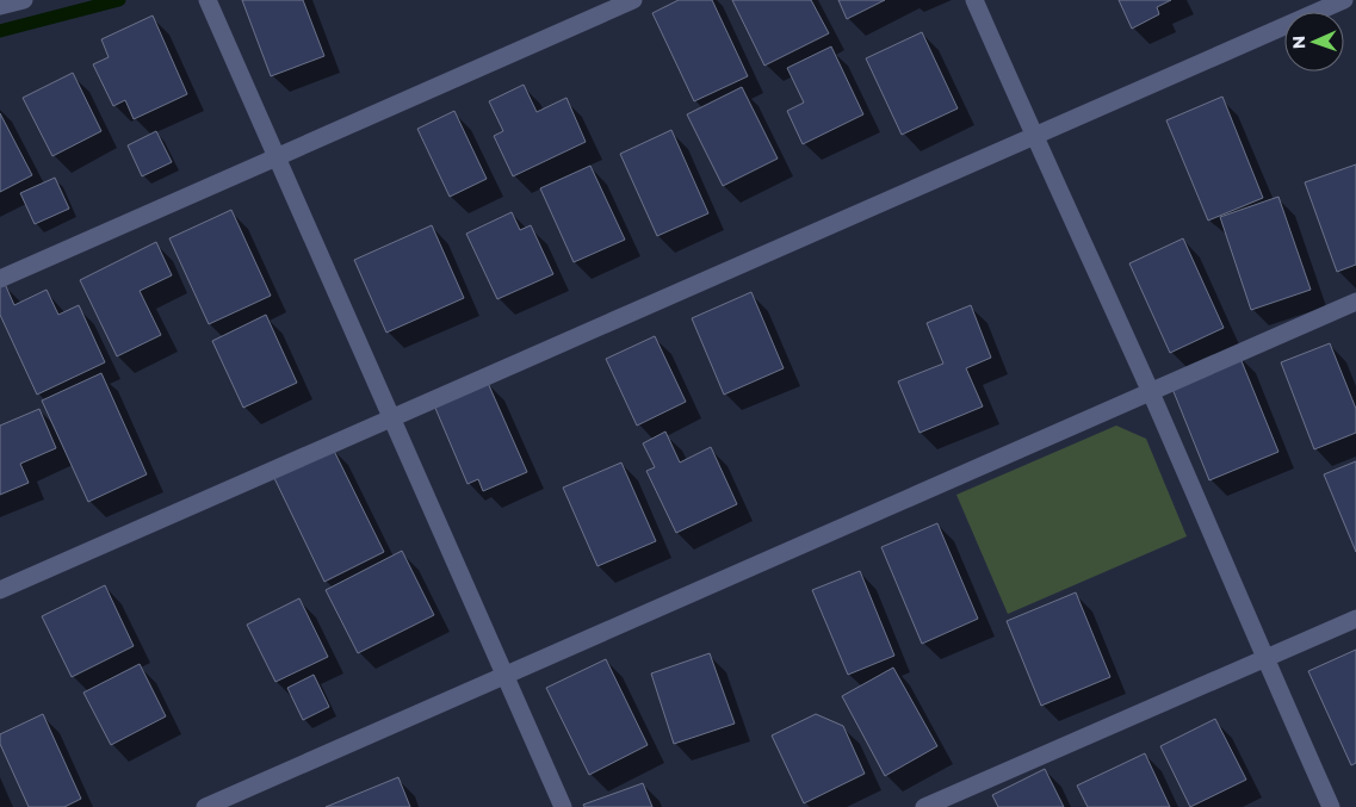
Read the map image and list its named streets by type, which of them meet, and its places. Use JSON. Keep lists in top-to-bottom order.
{
  "north": "left"
}
